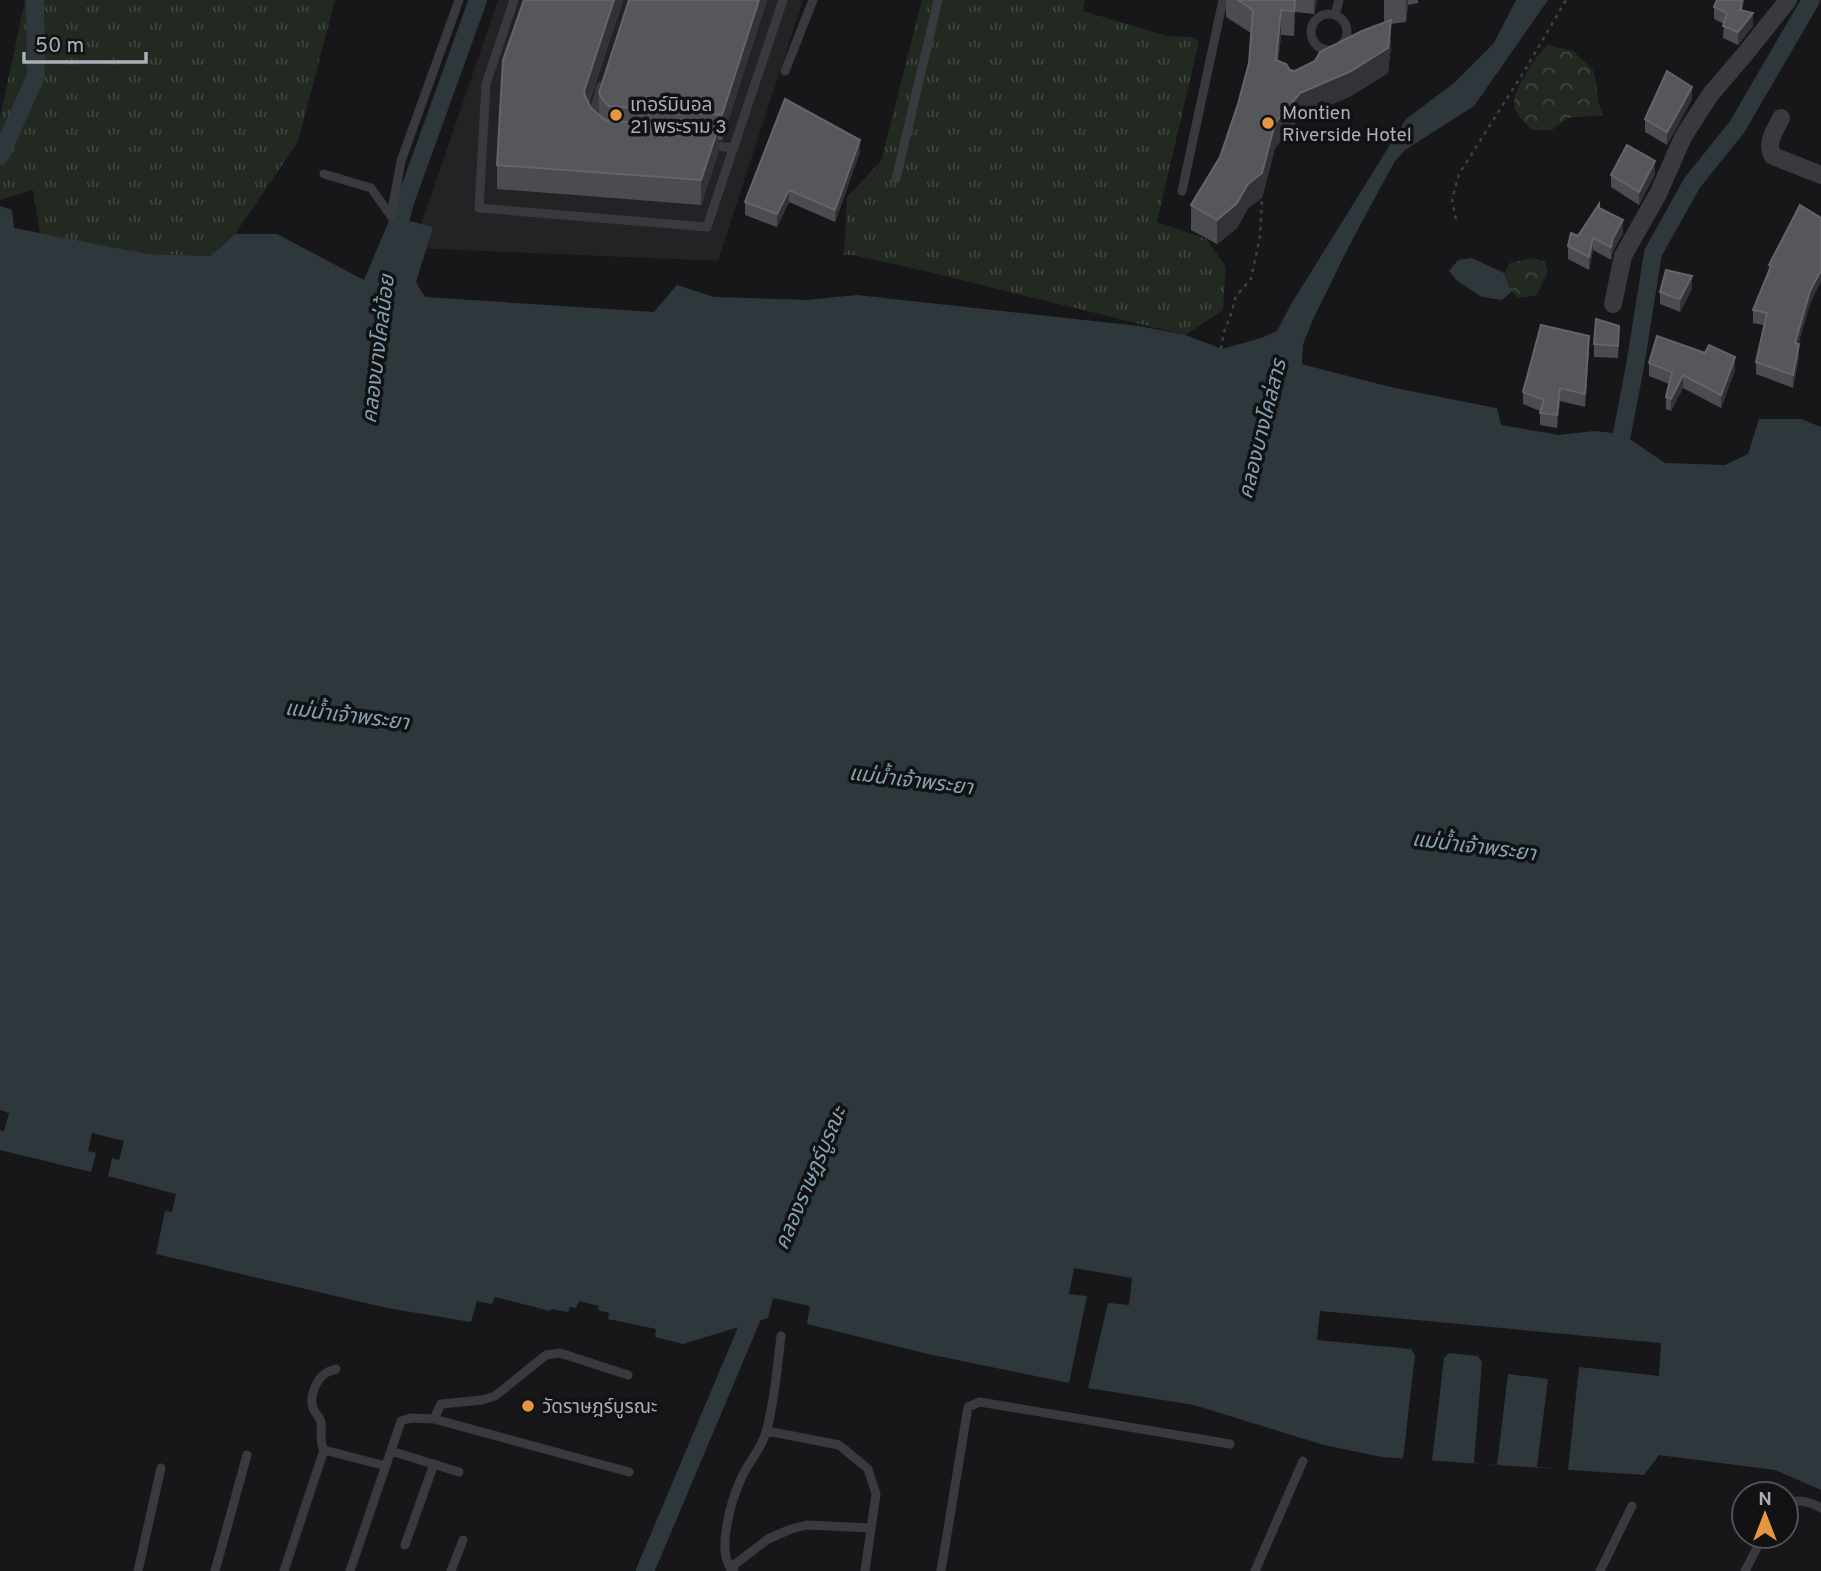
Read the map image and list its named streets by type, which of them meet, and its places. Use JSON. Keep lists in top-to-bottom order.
{
  "water": [
    "คลองบางโคล่น้อย",
    "คลองบางโคล่สาร",
    "แม่น้ำเจ้าพระยา",
    "คลองราษฎร์บูรณะ"
  ],
  "places": ["เทอร์มินอล 21 พระราม 3", "Montien Riverside Hotel", "วัดราษฎร์บูรณะ"],
  "scale_bar": "50 m",
  "north": "top"
}
